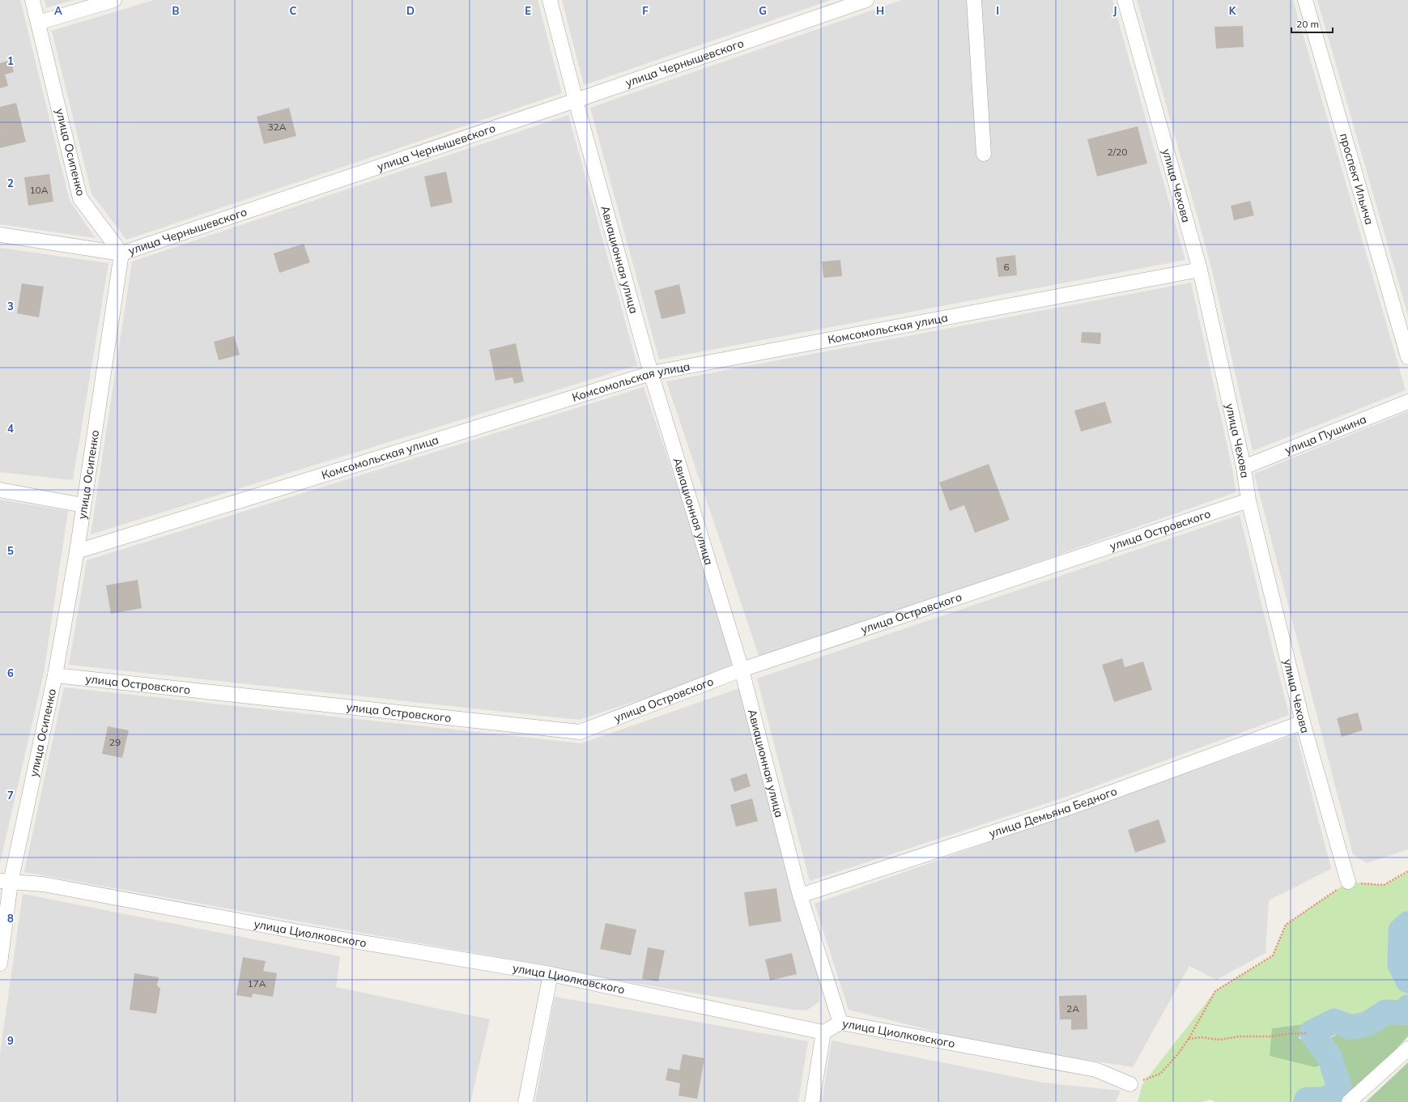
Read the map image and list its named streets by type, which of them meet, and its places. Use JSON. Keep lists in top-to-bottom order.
{
  "streets": {
    "street": [
      "улица Чернышевского",
      "улица Осипенко",
      "проспект Ильича",
      "улица Чехова",
      "Авиационная улица",
      "Комсомольская улица",
      "улица Пушкина",
      "улица Островского",
      "улица Демьяна Бедного",
      "улица Циолковского"
    ]
  },
  "crossings": [
    ["улица Чернышевского", "улица Осипенко"],
    ["улица Чернышевского", "Авиационная улица"],
    ["улица Осипенко", "Комсомольская улица"],
    ["улица Осипенко", "улица Островского"],
    ["улица Осипенко", "улица Циолковского"],
    ["улица Чехова", "Комсомольская улица"],
    ["улица Чехова", "улица Пушкина"],
    ["улица Чехова", "улица Островского"],
    ["улица Чехова", "улица Демьяна Бедного"],
    ["Авиационная улица", "Комсомольская улица"],
    ["Авиационная улица", "улица Островского"],
    ["Авиационная улица", "улица Демьяна Бедного"],
    ["Авиационная улица", "улица Циолковского"]
  ],
  "house_numbers": [
    "32А",
    "2/20",
    "10А",
    "6",
    "29",
    "17А",
    "2А"
  ],
  "scale_bar": "20 m",
  "grid": {
    "columns": [
      "A",
      "B",
      "C",
      "D",
      "E",
      "F",
      "G",
      "H",
      "I",
      "J",
      "K"
    ],
    "rows": [
      "1",
      "2",
      "3",
      "4",
      "5",
      "6",
      "7",
      "8",
      "9"
    ]
  }
}
